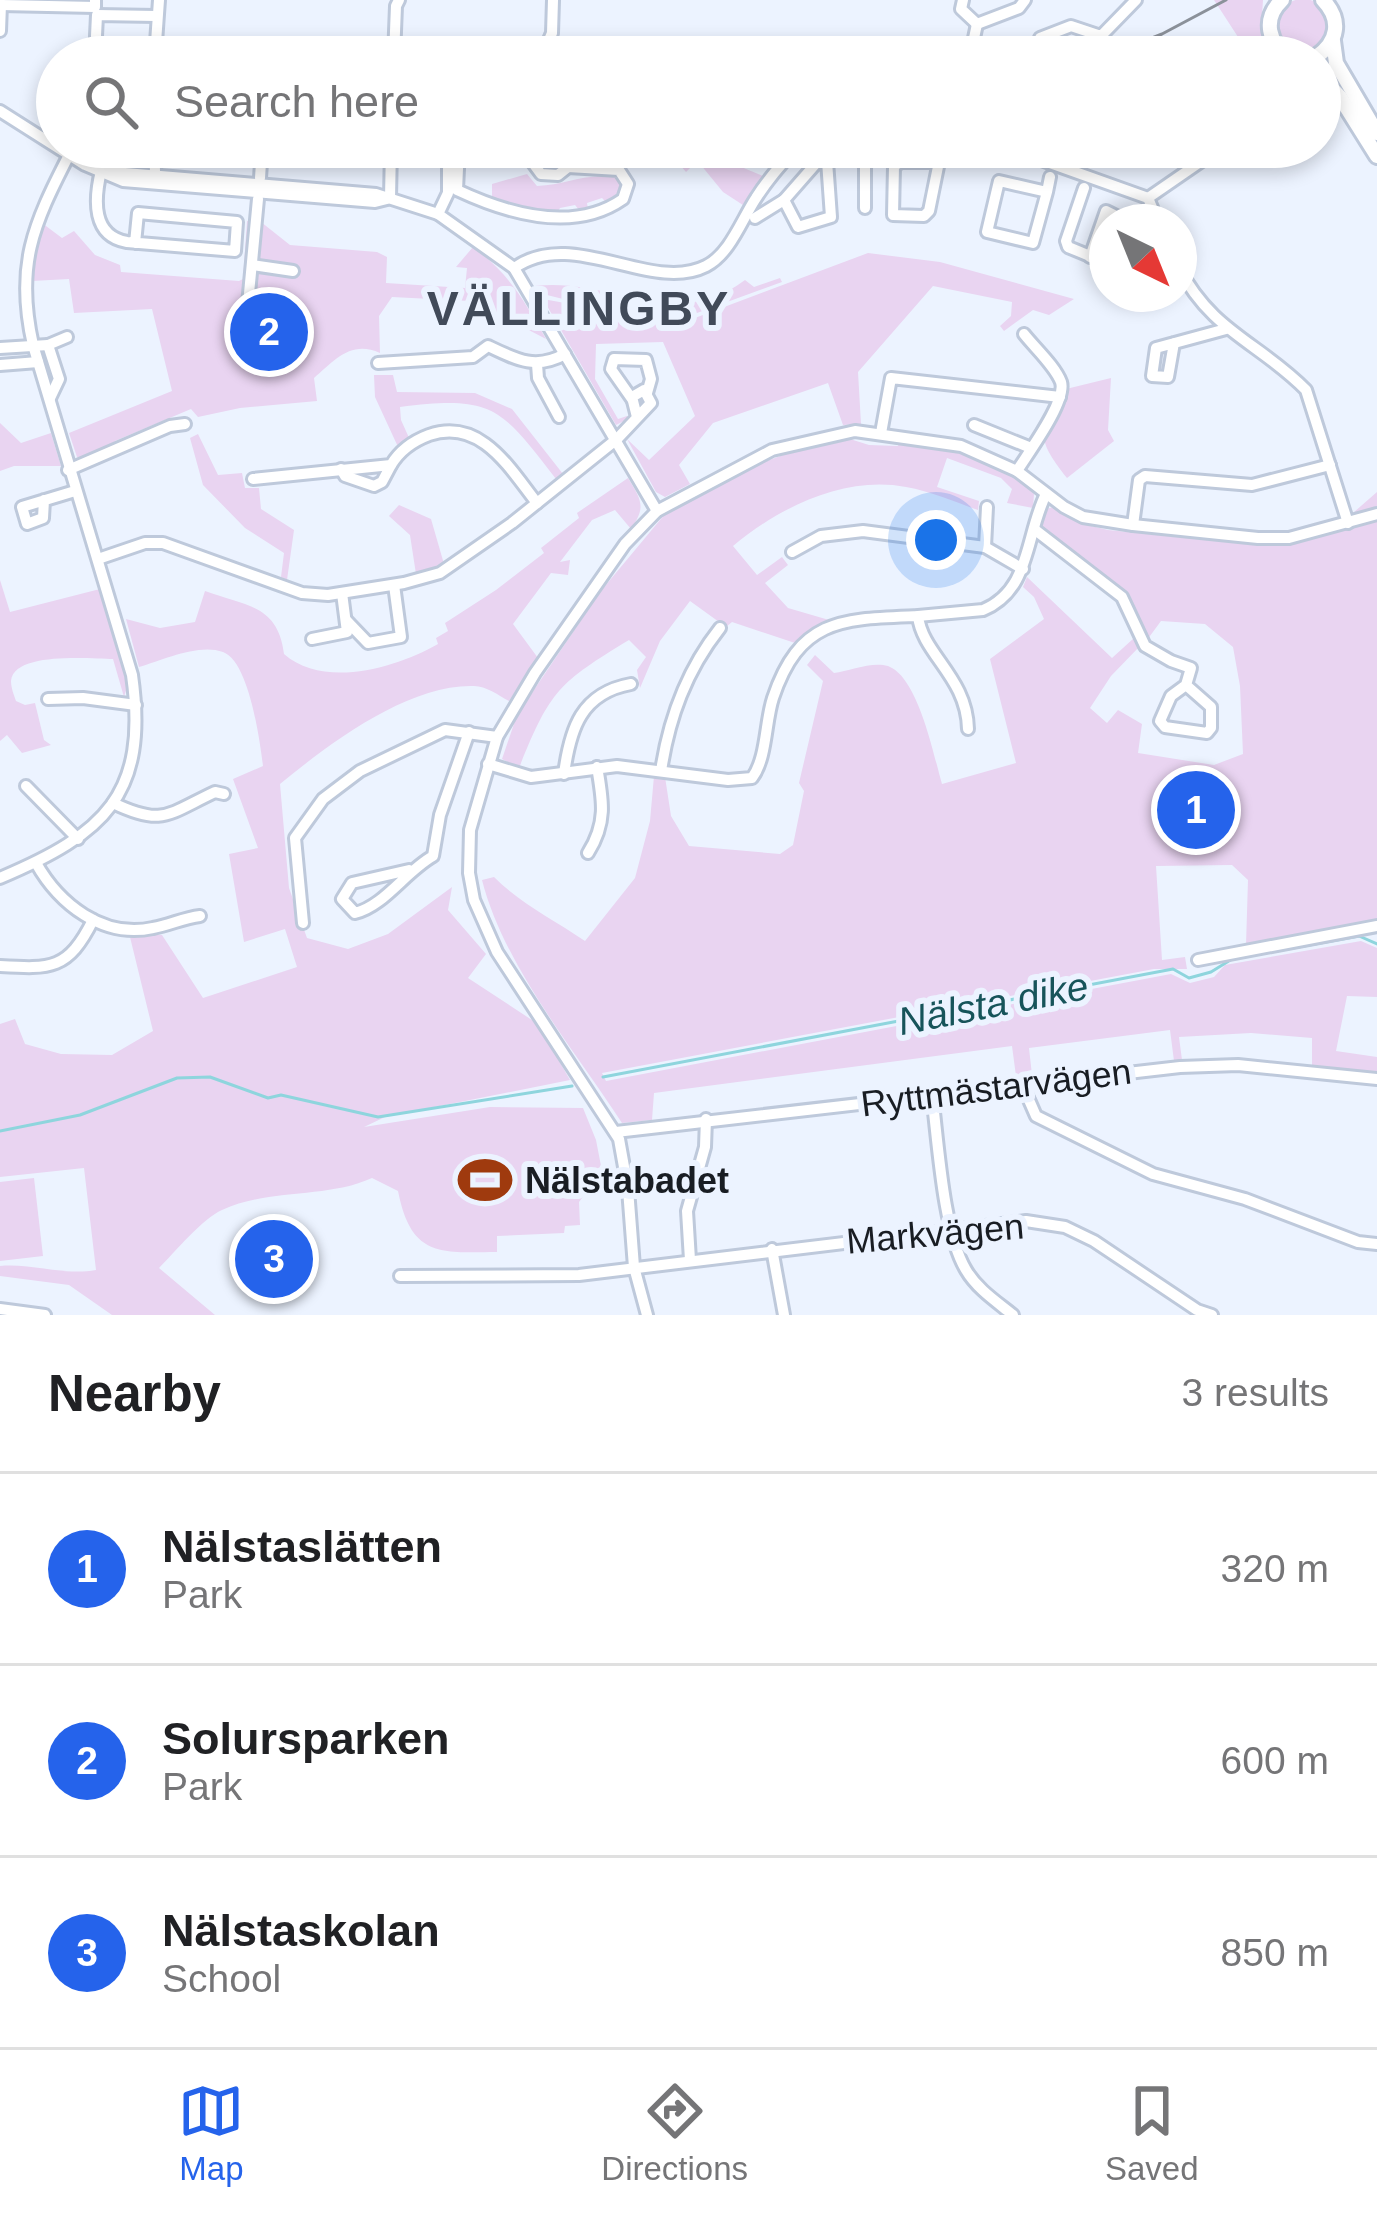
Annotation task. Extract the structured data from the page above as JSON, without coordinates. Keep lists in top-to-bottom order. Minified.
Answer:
{"streets":{"street":["Ryttmästarvägen","Markvägen"]},"districts":["VÄLLINGBY"],"water":["Nälsta dike"],"places":{"sports":["Nälstabadet"]},"north":"bottom right","page":{"search":"Search here","pins":["2","1","3"],"heading":["Nearby","3 results"],"list":[{"mark":"1","name":"Nälstaslätten","note":"Park","value":"320 m"},{"mark":"2","name":"Solursparken","note":"Park","value":"600 m"},{"mark":"3","name":"Nälstaskolan","note":"School","value":"850 m"}],"nav":["Map","Directions","Saved"]}}
